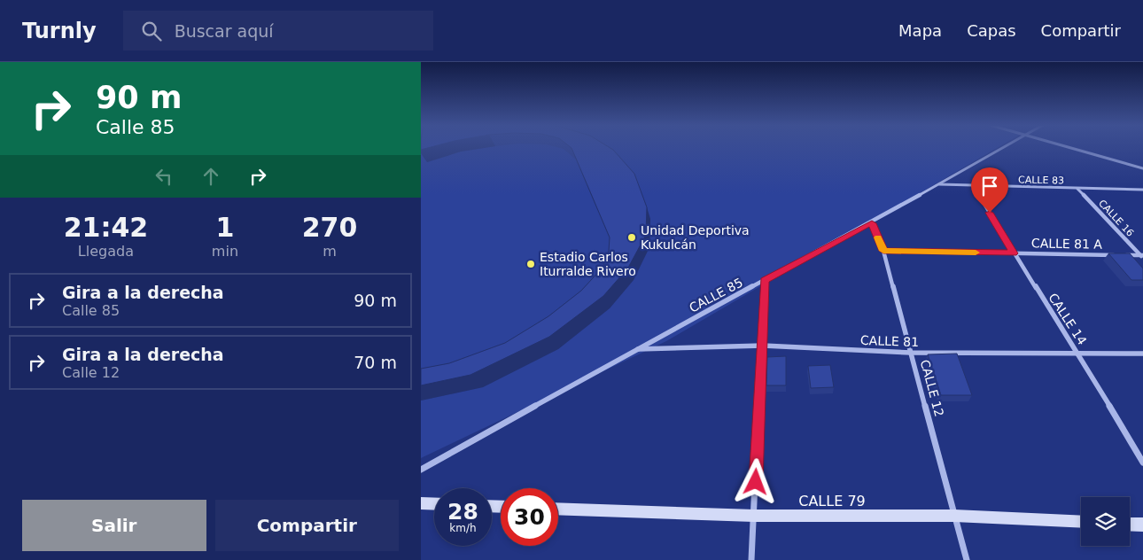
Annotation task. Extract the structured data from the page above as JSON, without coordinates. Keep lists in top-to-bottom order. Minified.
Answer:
{"streets":{"main road":["CALLE 79"],"street":["CALLE 83","CALLE 16","CALLE 81 A","CALLE 85","CALLE 14","CALLE 81","CALLE 12"]},"crossings":[["CALLE 83","CALLE 16"],["CALLE 83","CALLE 85"],["CALLE 83","CALLE 14"],["CALLE 16","CALLE 81 A"],["CALLE 81 A","CALLE 14"],["CALLE 81 A","CALLE 12"],["CALLE 85","CALLE 81"],["CALLE 85","CALLE 12"],["CALLE 14","CALLE 81"],["CALLE 81","CALLE 12"],["CALLE 12","CALLE 79"]],"places":["Unidad Deportiva Kukulcán","Estadio Carlos Iturralde Rivero"],"page":{"header":"Turnly","search":"Buscar aquí","nav":["Mapa","Capas","Compartir"],"turn":["90 m","Calle 85"],"eta":["21:42","Llegada","1","min","270","m"],"list":[{"name":"Gira a la derecha","note":"Calle 85","value":"90 m"},{"name":"Gira a la derecha","note":"Calle 12","value":"70 m"}],"speed":"28 km/h","limit":"30","buttons":["Salir","Compartir"]}}
